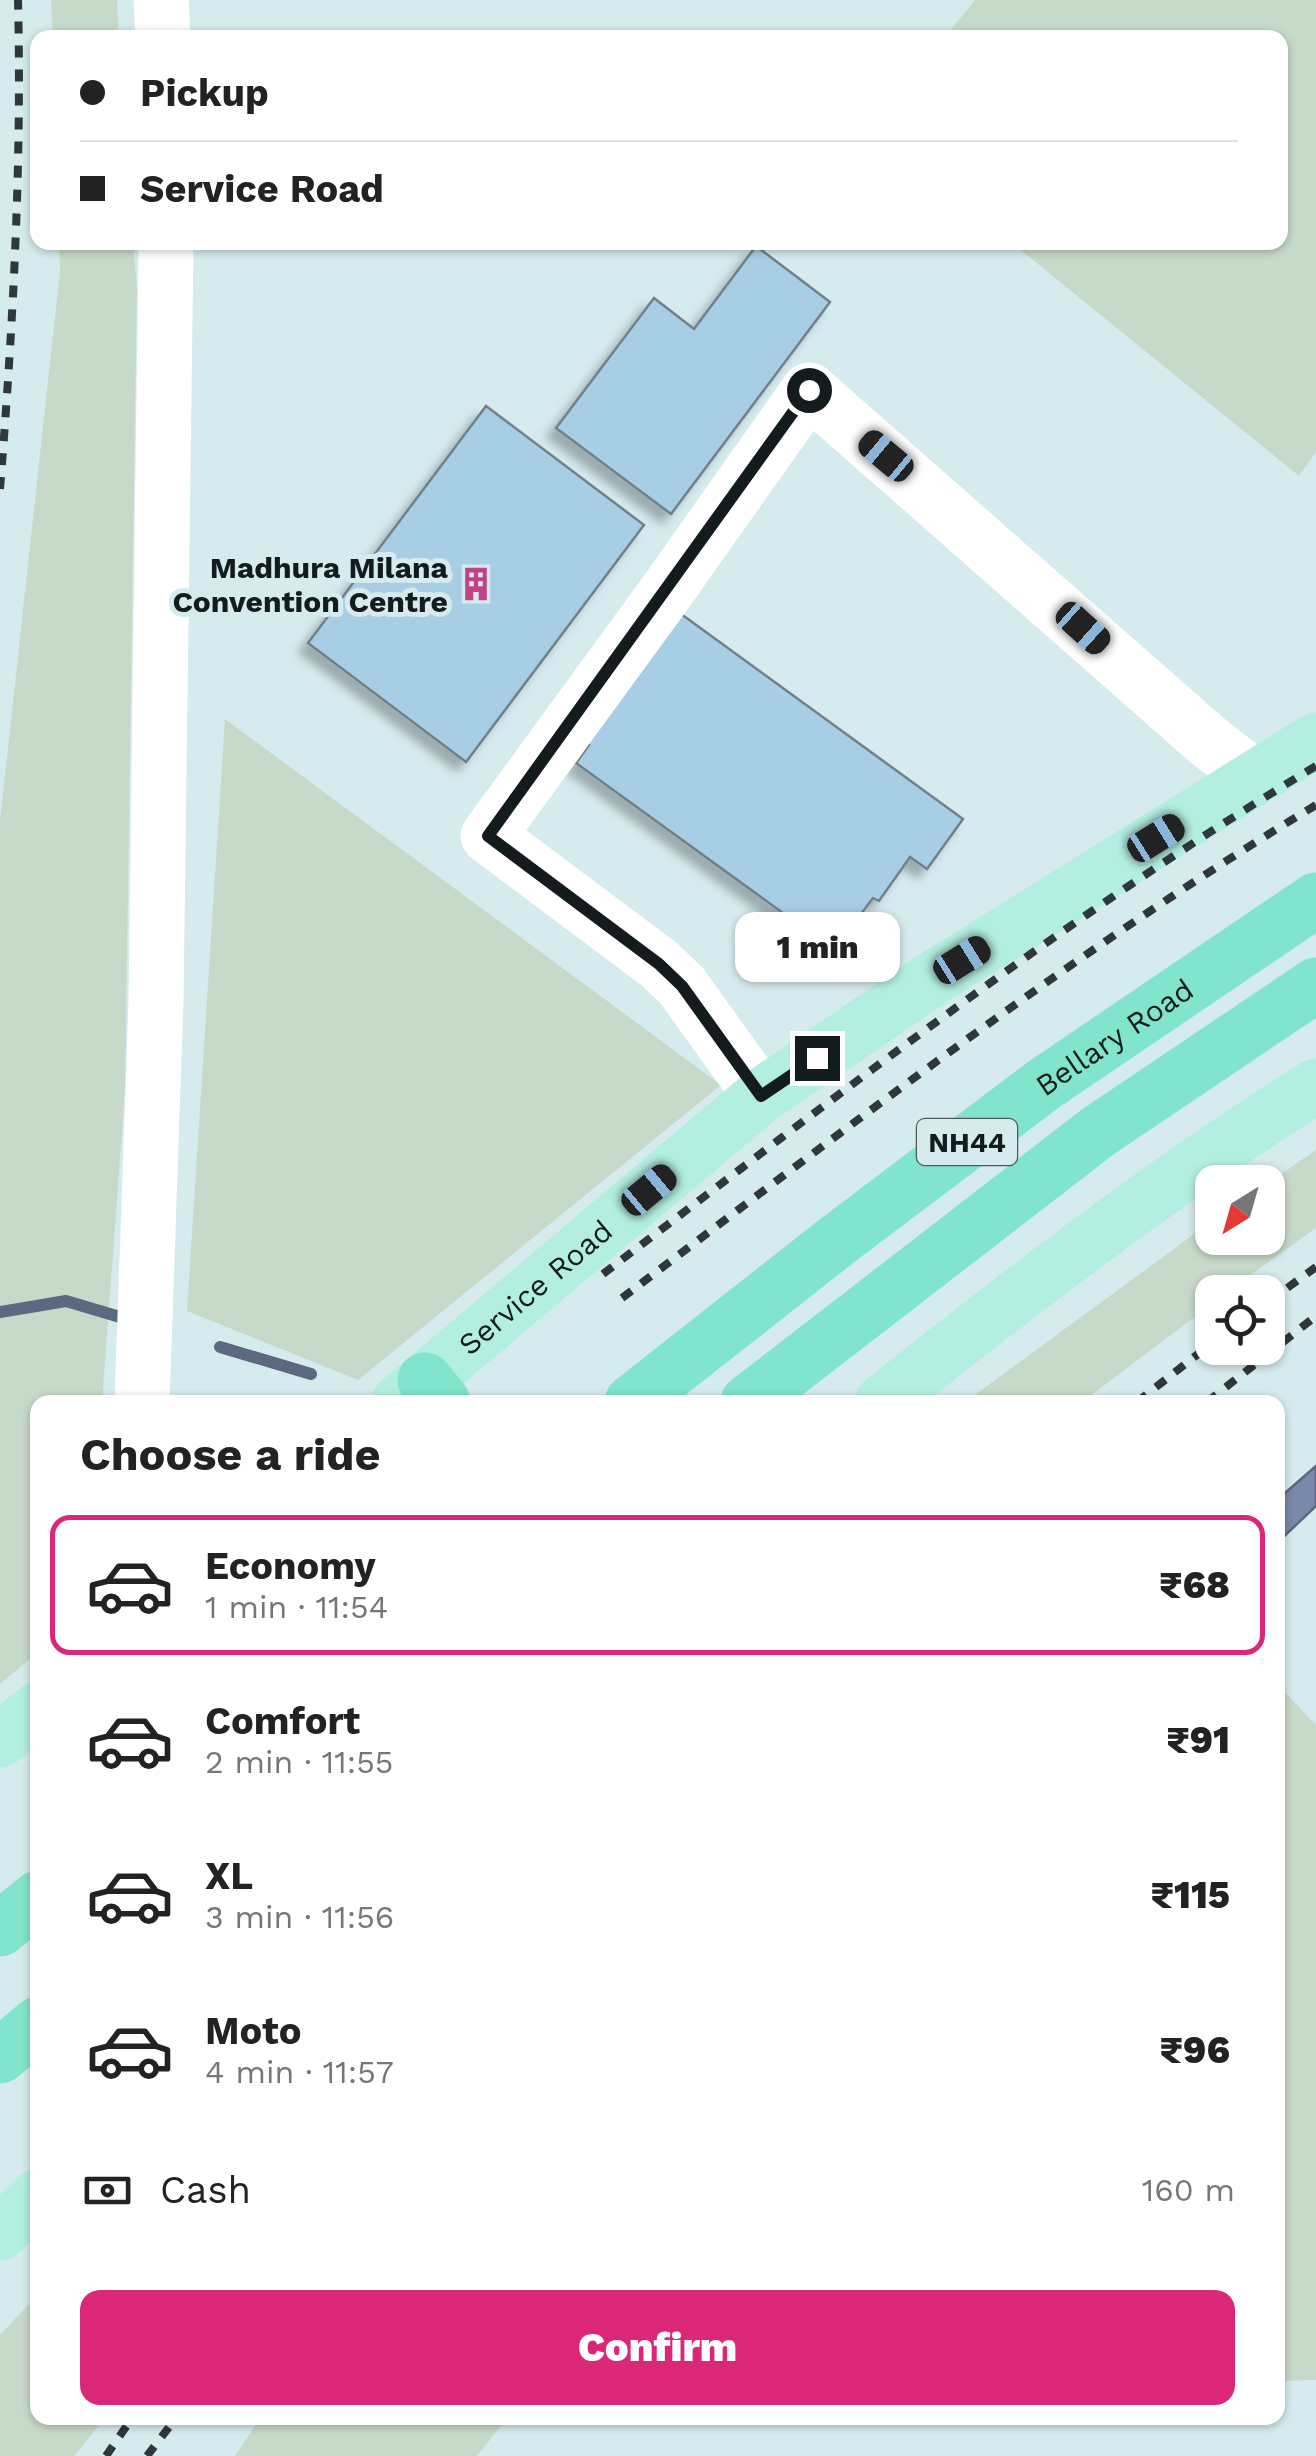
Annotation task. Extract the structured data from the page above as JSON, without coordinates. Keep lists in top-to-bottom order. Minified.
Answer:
{"streets":{"highway":["Bellary Road","NH44"],"main road":["Service Road"]},"places":{"building":["Madhura Milana Convention Centre"]},"north":"bottom left","page":{"banner":["Pickup","Service Road"],"bubble":"1 min","heading":"Choose a ride","list":[{"name":"Economy","note":"1 min · 11:54","value":"₹68"},{"name":"Comfort","note":"2 min · 11:55","value":"₹91"},{"name":"XL","note":"3 min · 11:56","value":"₹115"},{"name":"Moto","note":"4 min · 11:57","value":"₹96"}],"pay":["Cash","160 m"],"buttons":"Confirm"}}
